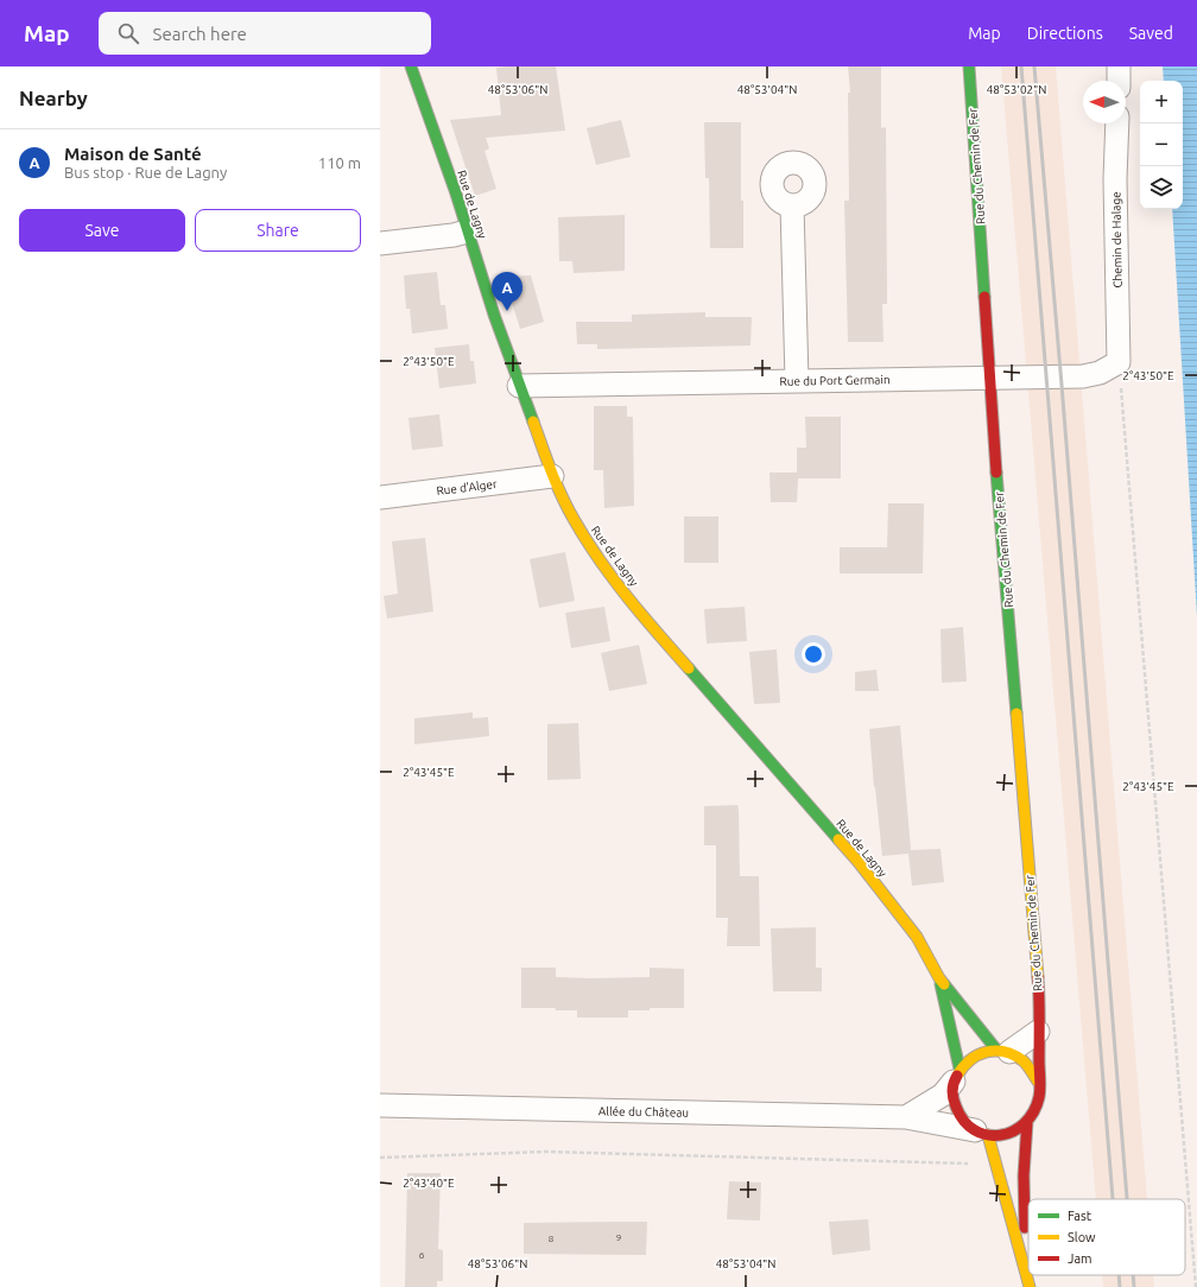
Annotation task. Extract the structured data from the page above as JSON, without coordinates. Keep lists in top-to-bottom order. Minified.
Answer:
{"streets":{"street":["Rue du Chemin de Fer","Rue de Lagny","Chemin de Halage","Rue du Port Germain","Rue d'Alger","Allée du Château"]},"crossings":[["Rue du Chemin de Fer","Rue de Lagny"],["Rue du Chemin de Fer","Rue du Port Germain"],["Rue du Chemin de Fer","Allée du Château"],["Rue de Lagny","Rue du Port Germain"],["Rue de Lagny","Rue d'Alger"],["Rue de Lagny","Allée du Château"],["Chemin de Halage","Rue du Port Germain"]],"house_numbers":["9","8","6"],"legend":["Fast","Slow","Jam"],"north":"left","page":{"header":"Map","search":"Search here","nav":["Map","Directions","Saved"],"heading":"Nearby","map_buttons":["+","−"],"list":[{"mark":"A","name":"Maison de Santé","note":"Bus stop · Rue de Lagny","value":"110 m"}],"buttons":["Save","Share"],"pins":"A"},"coordinates":["48°53'06\"N","48°53'04\"N","48°53'02\"N","2°43'50\"E","2°43'45\"E","2°43'40\"E"]}
